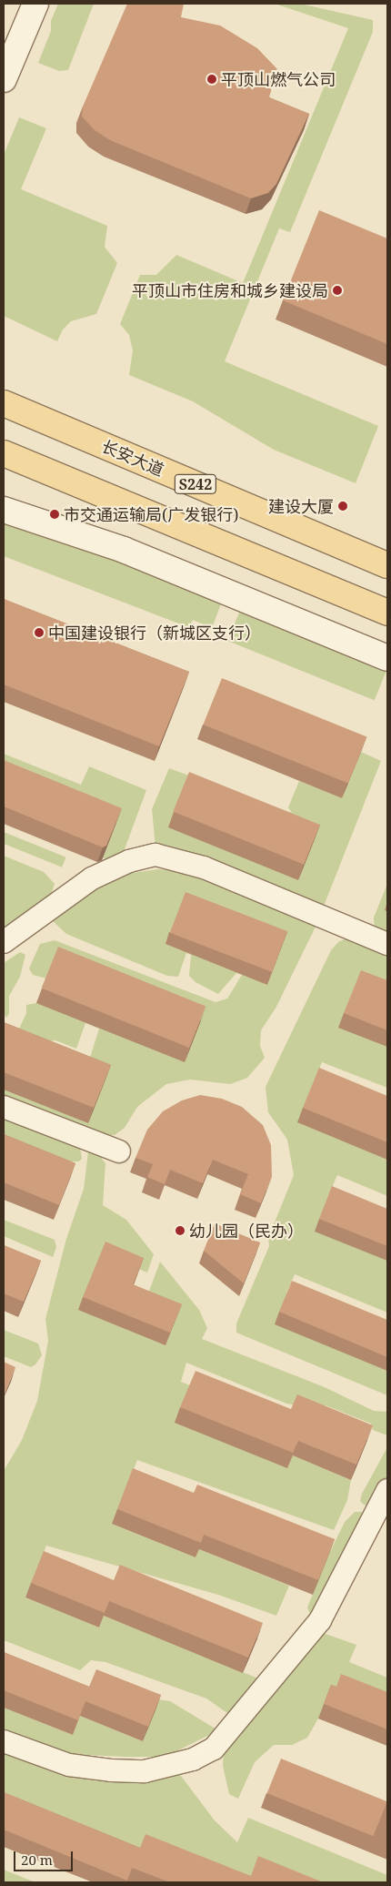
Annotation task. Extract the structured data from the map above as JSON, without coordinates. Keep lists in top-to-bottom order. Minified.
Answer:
{"streets":{"main road":["长安大道","S242"]},"places":["平顶山燃气公司","平顶山市住房和城乡建设局","建设大厦","市交通运输局(广发银行)","中国建设银行（新城区支行）","幼儿园（民办）"],"scale_bar":"20 m"}
